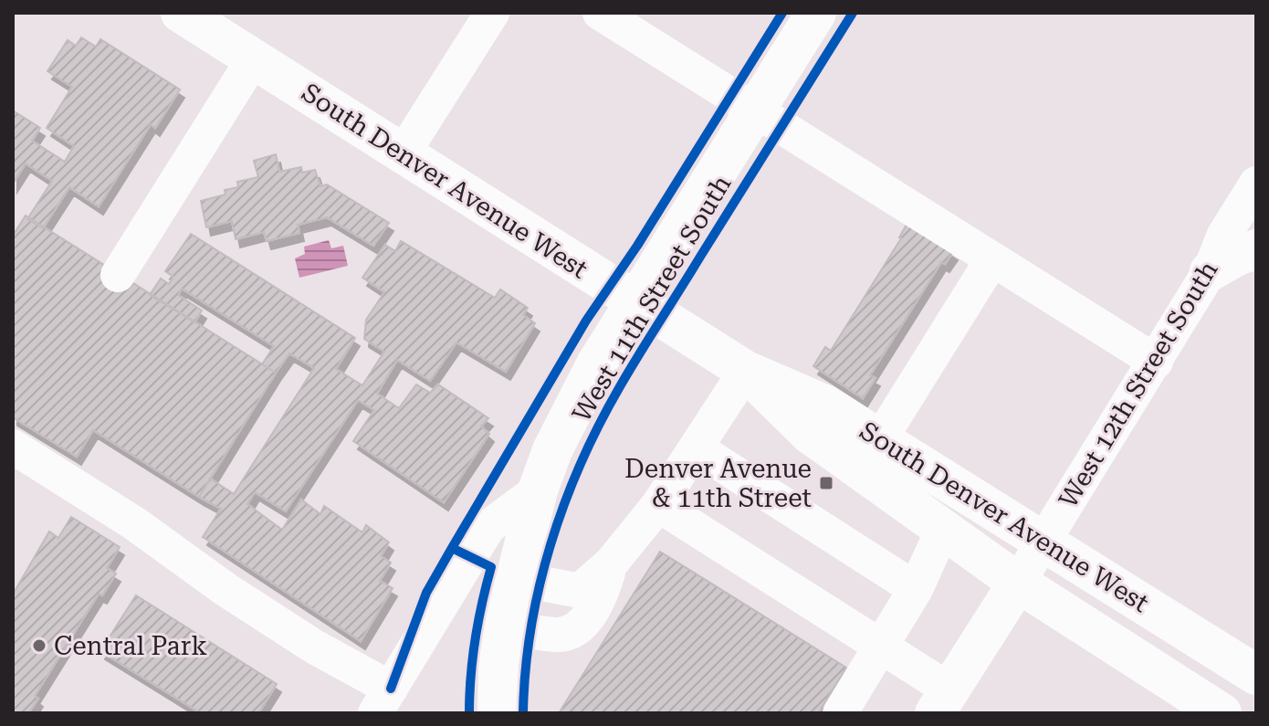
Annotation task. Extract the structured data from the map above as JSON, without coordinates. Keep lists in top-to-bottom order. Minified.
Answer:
{"streets":{"main road":["South Denver Avenue West","West 11th Street South"],"street":["West 12th Street South"]},"crossings":[["South Denver Avenue West","West 11th Street South"],["South Denver Avenue West","West 12th Street South"]],"places":{"transit":["Denver Avenue & 11th Street"],"other":["Central Park"]}}
